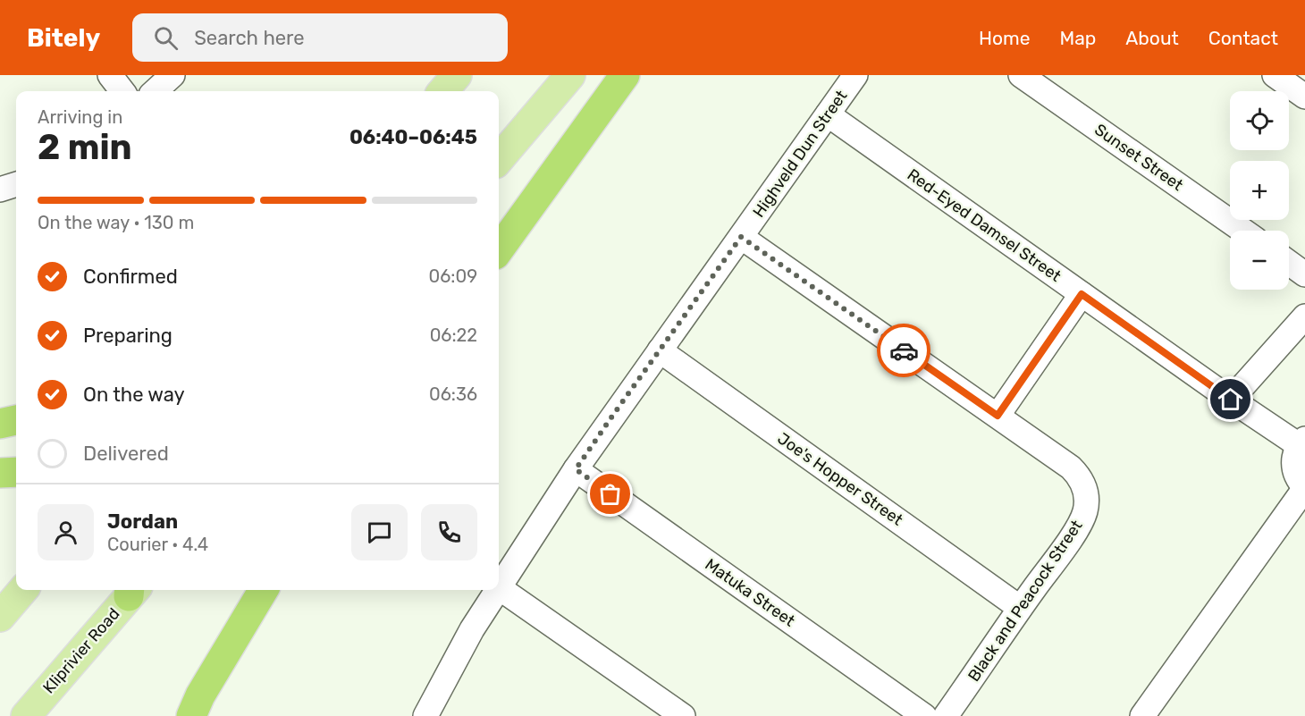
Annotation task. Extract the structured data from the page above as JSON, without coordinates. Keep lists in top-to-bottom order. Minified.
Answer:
{"streets":{"main road":["Kliprivier Road"],"street":["Highveld Dun Street","Sunset Street","Red-Eyed Damsel Street","Joe's Hopper Street","Matuka Street","Black and Peacock Street"]},"crossings":[["Highveld Dun Street","Red-Eyed Damsel Street"],["Highveld Dun Street","Joe's Hopper Street"],["Highveld Dun Street","Matuka Street"],["Highveld Dun Street","Black and Peacock Street"],["Joe's Hopper Street","Black and Peacock Street"]],"page":{"header":"Bitely","search":"Search here","nav":["Home","Map","About","Contact"],"map_buttons":["+","−"],"heading":["2 min","Arriving in","06:40–06:45"],"panel":["Jordan","Courier · 4.4"],"bar":"On the way · 130 m","list":[["Confirmed","06:09"],["Preparing","06:22"],["On the way","06:36"],"Delivered"]}}
